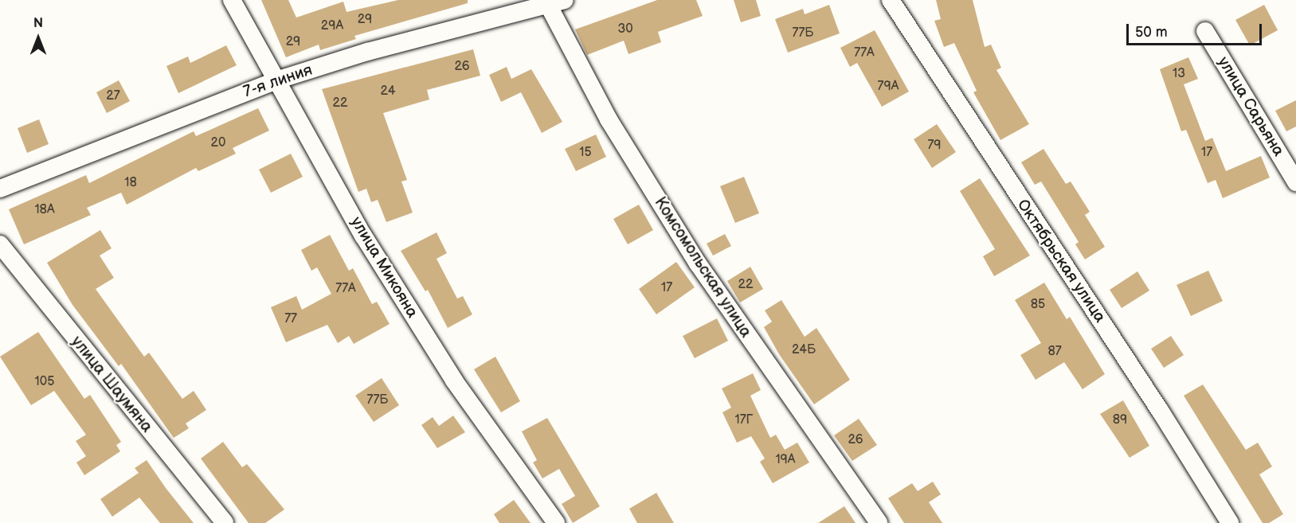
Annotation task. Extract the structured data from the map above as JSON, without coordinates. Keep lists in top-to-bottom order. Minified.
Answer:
{"streets":{"street":["7-я линия","улица Сарьяна","Октябрьская улица","улица Микояна","Комсомольская улица","улица Шаумяна"]},"crossings":[["7-я линия","улица Микояна"],["7-я линия","Комсомольская улица"]],"house_numbers":["29","29А","30","77Б","29","77А","26","13","79А","24","27","22","20","79","15","17","18","18А","22","17","77А","85","77","24Б","87","105","77Б","17Г","89","26","19А"],"scale_bar":"50 m","north":"top"}
